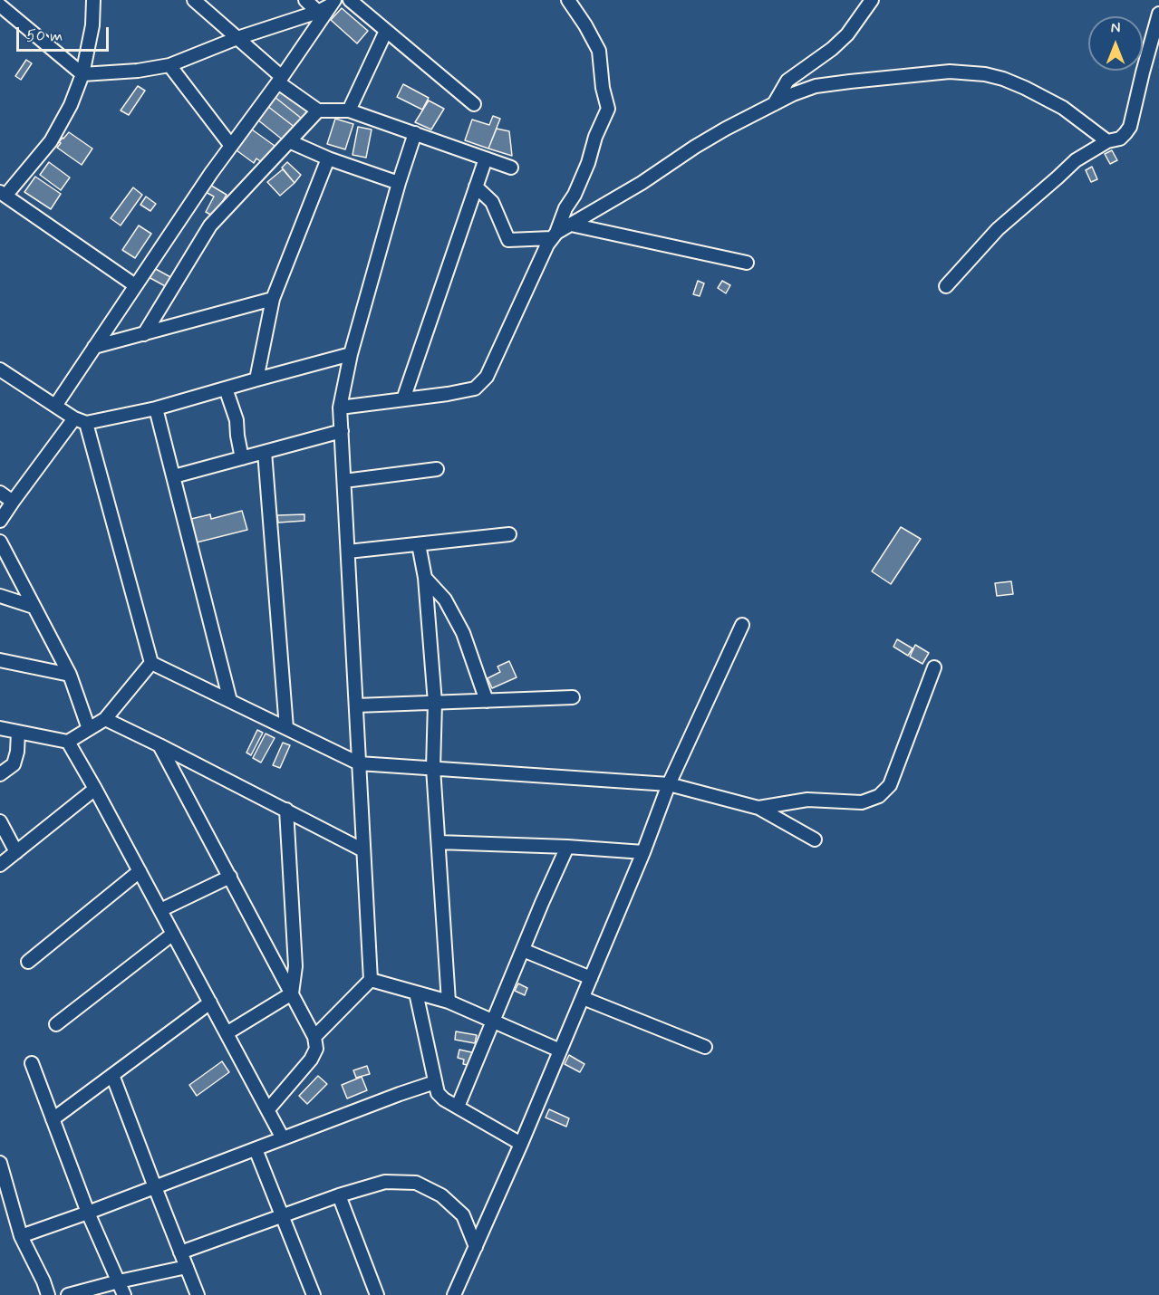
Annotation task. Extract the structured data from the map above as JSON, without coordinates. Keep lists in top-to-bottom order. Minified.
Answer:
{"scale_bar":"50 m","north":"top"}
